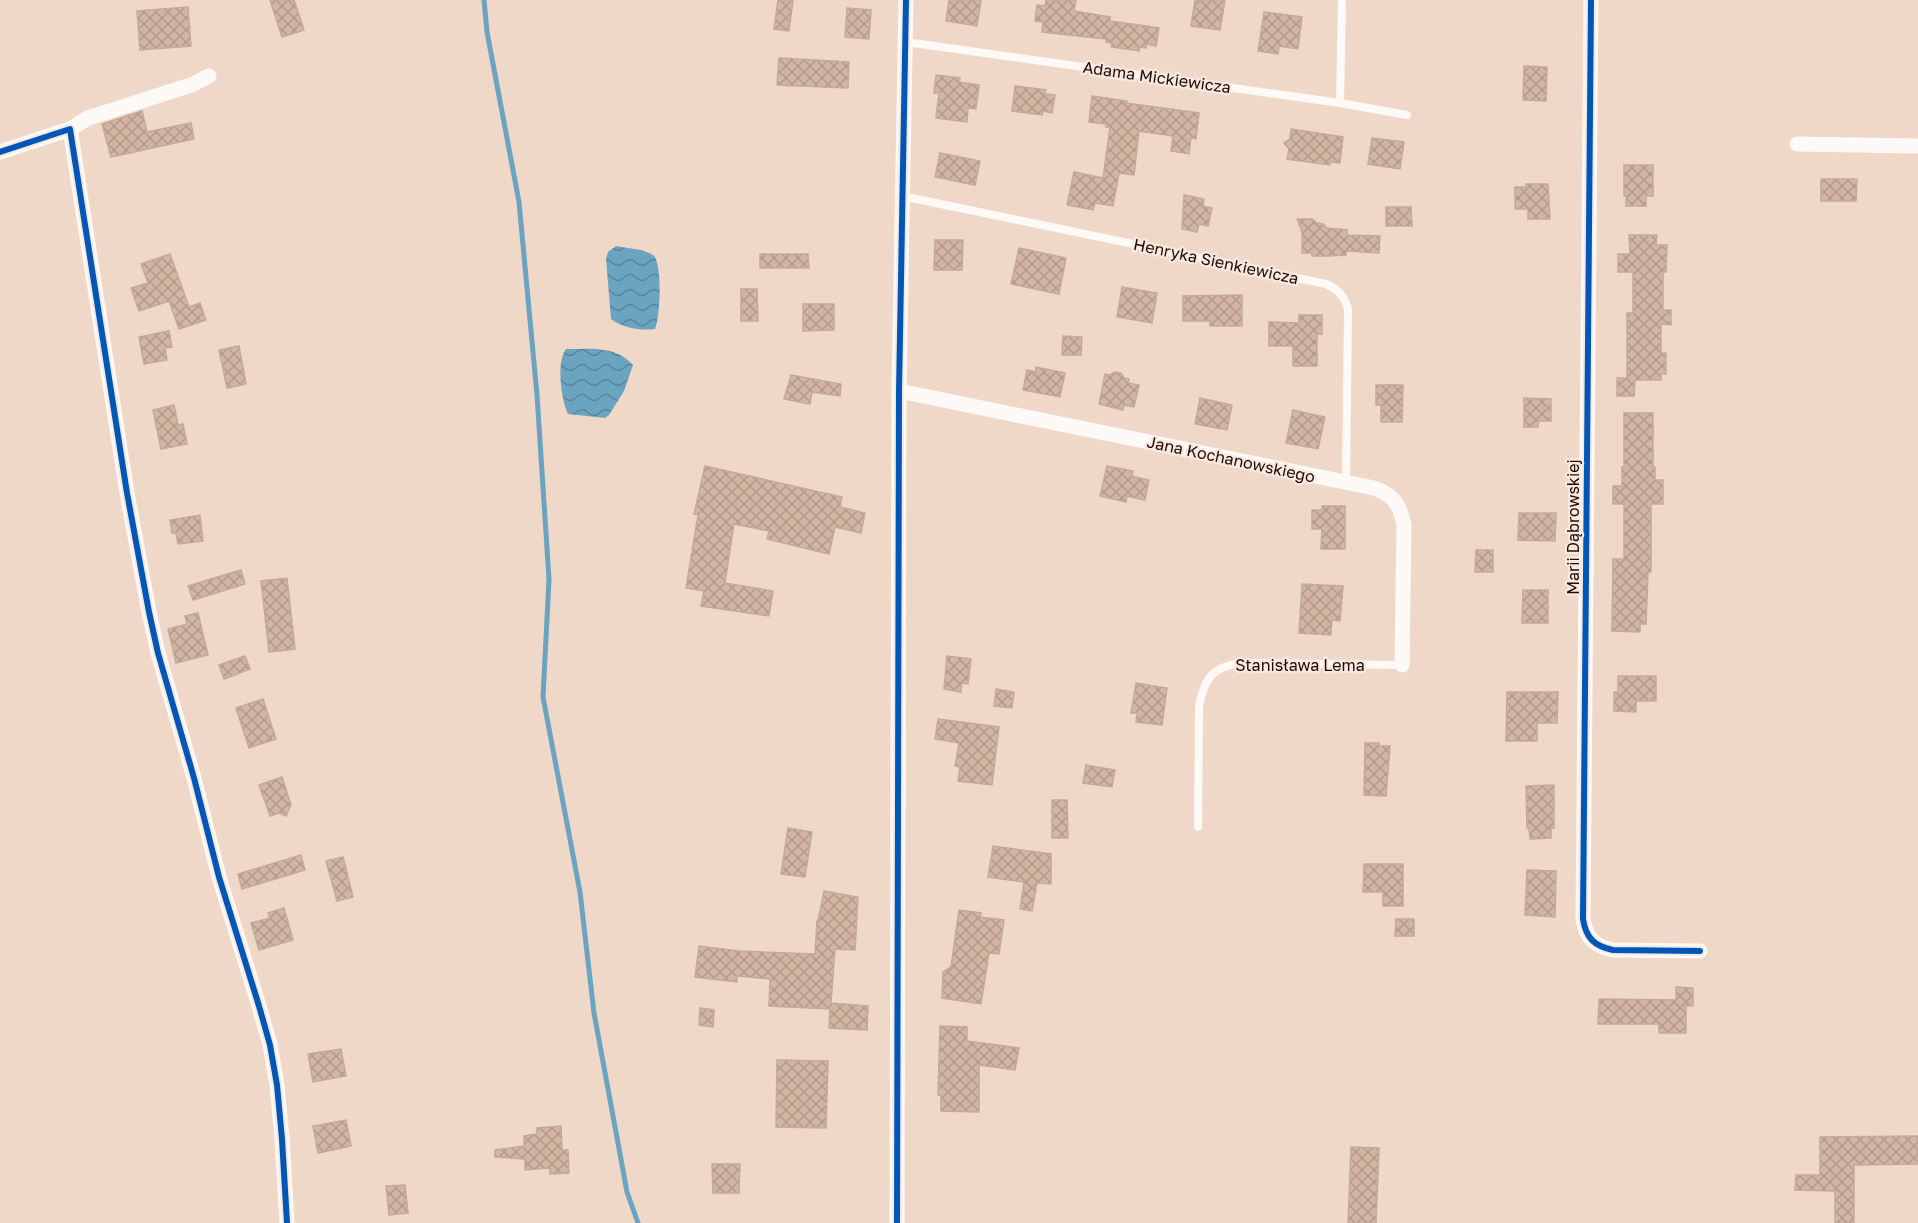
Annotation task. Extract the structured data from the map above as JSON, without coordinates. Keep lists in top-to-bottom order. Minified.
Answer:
{"streets":{"street":["Jana Kochanowskiego","Marii Dąbrowskiej"],"lane":["Adama Mickiewicza","Henryka Sienkiewicza","Stanisława Lema"]},"crossings":[["Henryka Sienkiewicza","Jana Kochanowskiego"],["Jana Kochanowskiego","Stanisława Lema"]]}
